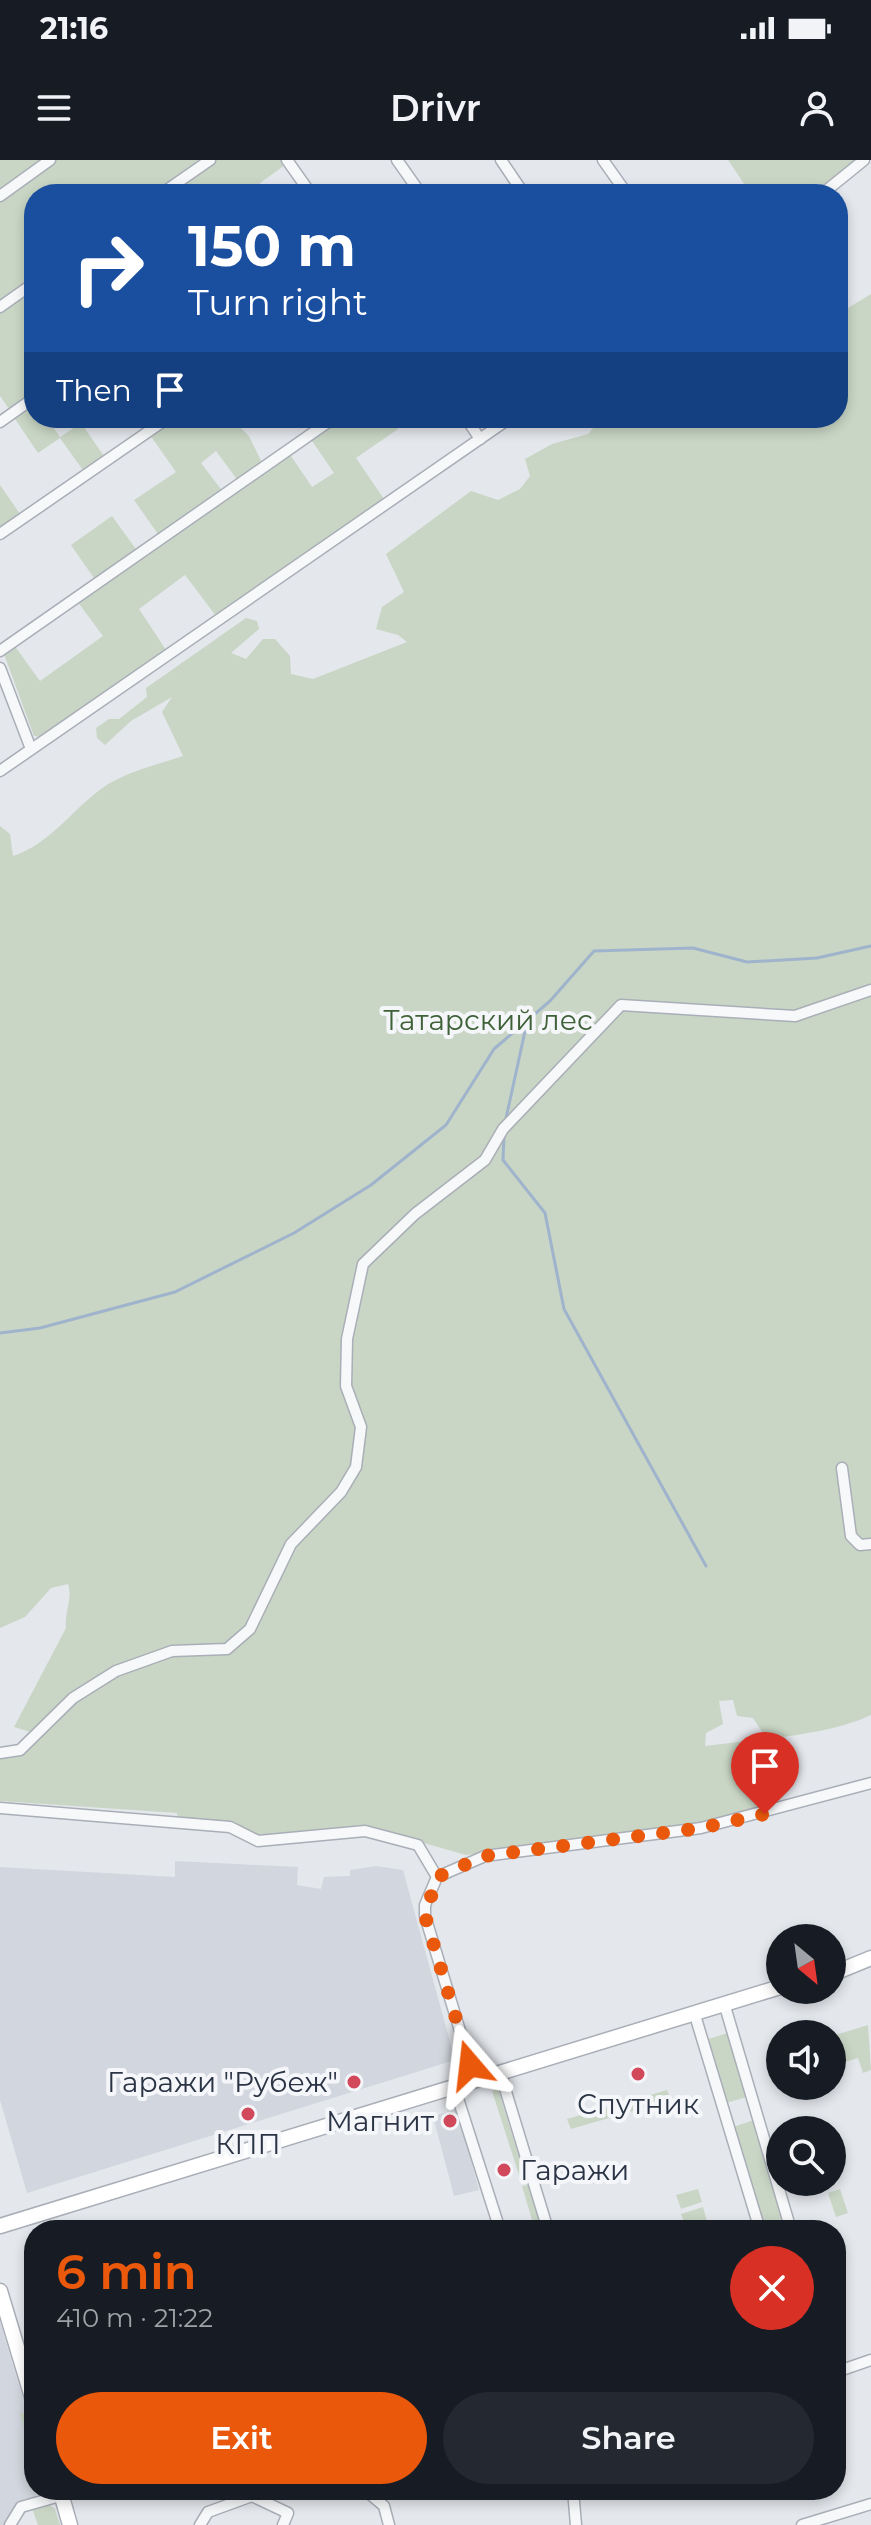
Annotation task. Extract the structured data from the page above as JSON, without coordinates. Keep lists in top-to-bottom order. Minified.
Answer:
{"parks":["Татарский лес"],"places":["Спутник","Гаражи \"Рубеж\"","КПП","Магнит","Гаражи"],"north":"bottom right","page":{"status":"21:16","header":"Drivr","turn":["150 m","Turn right"],"then":"Then","heading":["6 min","410 m · 21:22"],"buttons":["Exit","Share"]}}
